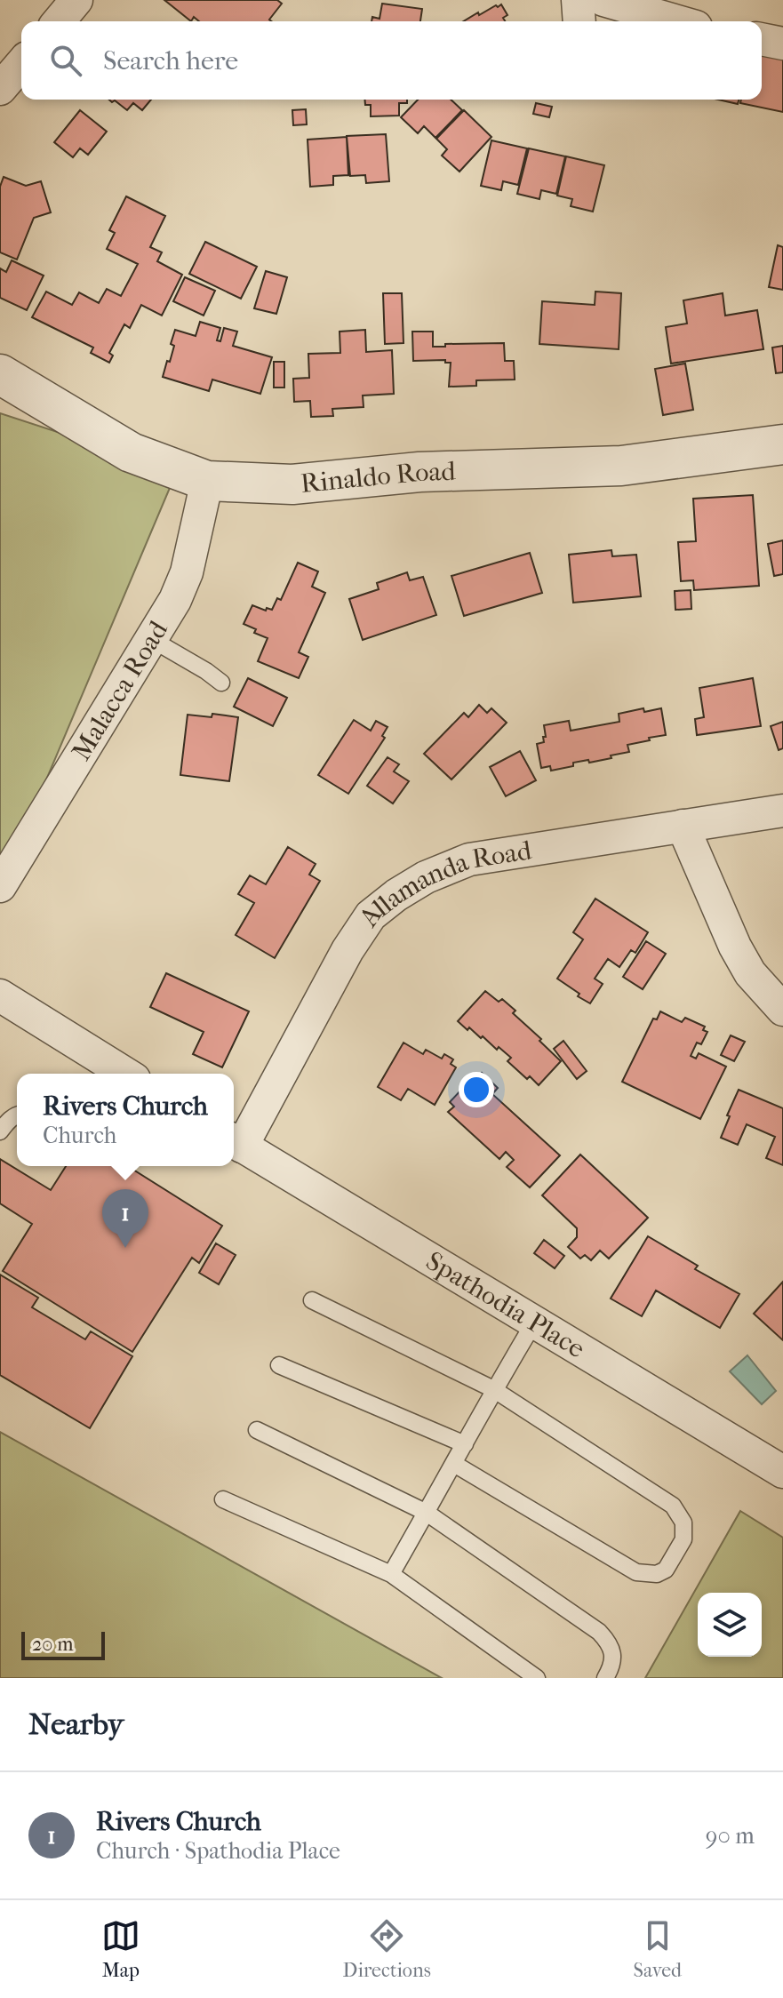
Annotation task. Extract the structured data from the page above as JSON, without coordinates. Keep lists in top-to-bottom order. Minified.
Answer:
{"streets":{"street":["Rinaldo Road","Malacca Road","Allamanda Road","Spathodia Place"]},"crossings":[["Rinaldo Road","Malacca Road"],["Allamanda Road","Spathodia Place"]],"scale_bar":"20 m","page":{"search":"Search here","popup":["Rivers Church","Church"],"pins":"1","scale":"20 m","heading":"Nearby","list":[{"mark":"1","name":"Rivers Church","note":"Church · Spathodia Place","value":"90 m"}],"nav":["Map","Directions","Saved"]}}
